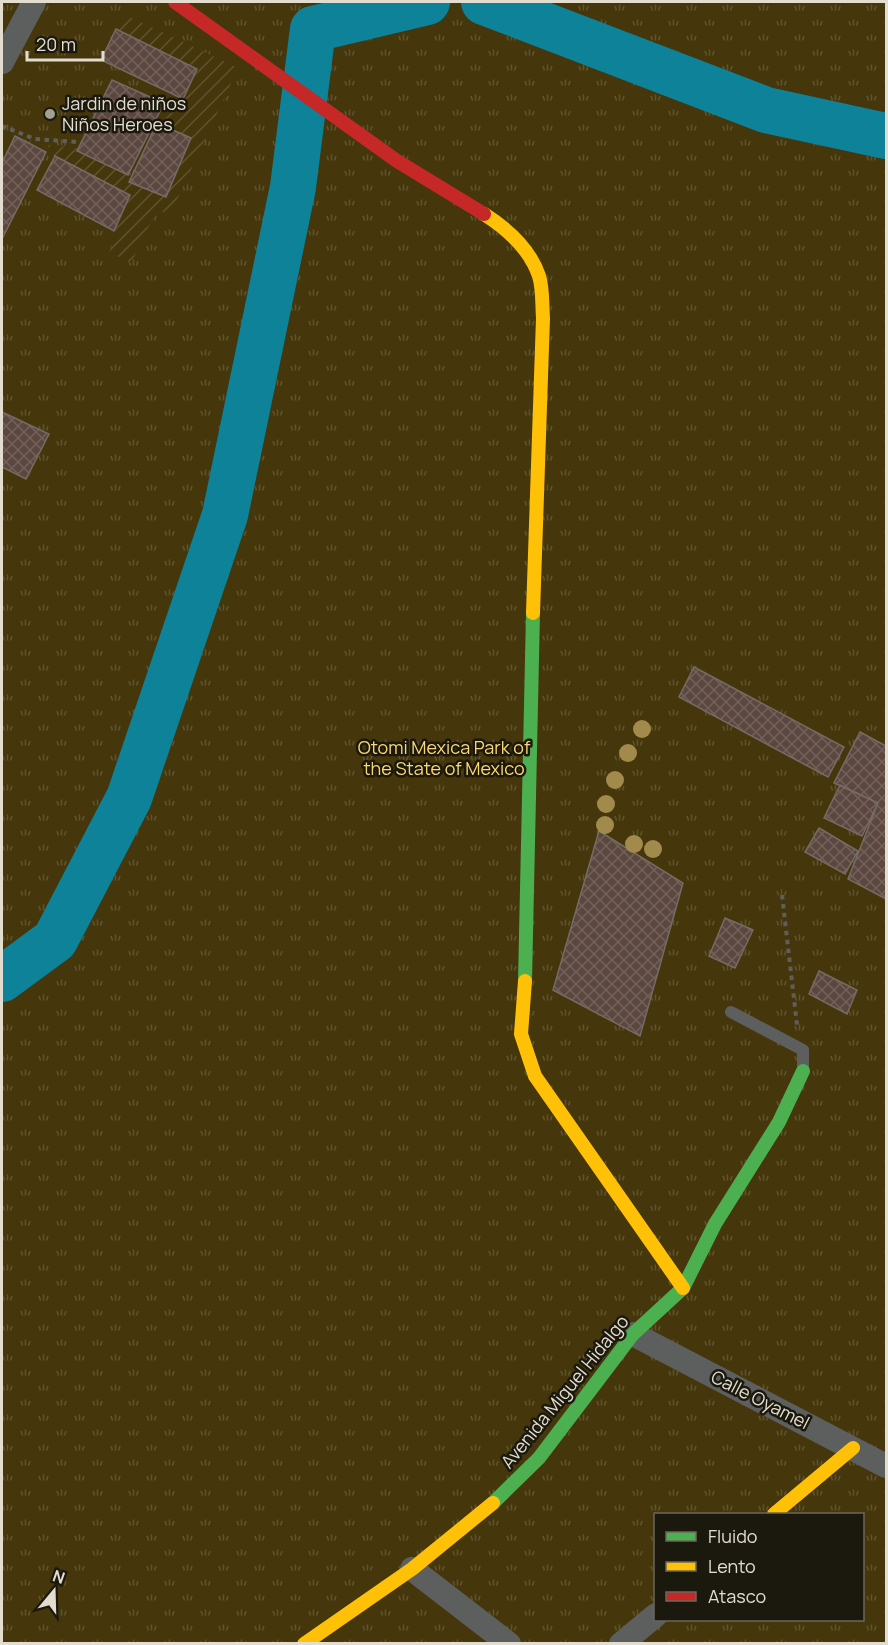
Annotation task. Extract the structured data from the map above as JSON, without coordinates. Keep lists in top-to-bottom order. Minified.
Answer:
{"streets":{"street":["Avenida Miguel Hidalgo","Calle Oyamel"]},"crossings":[["Avenida Miguel Hidalgo","Calle Oyamel"]],"parks":["Otomi Mexica Park of the State of Mexico"],"places":["Jardin de niños Niños Heroes"],"legend":["Fluido","Lento","Atasco"],"scale_bar":"20 m","north":"top"}
